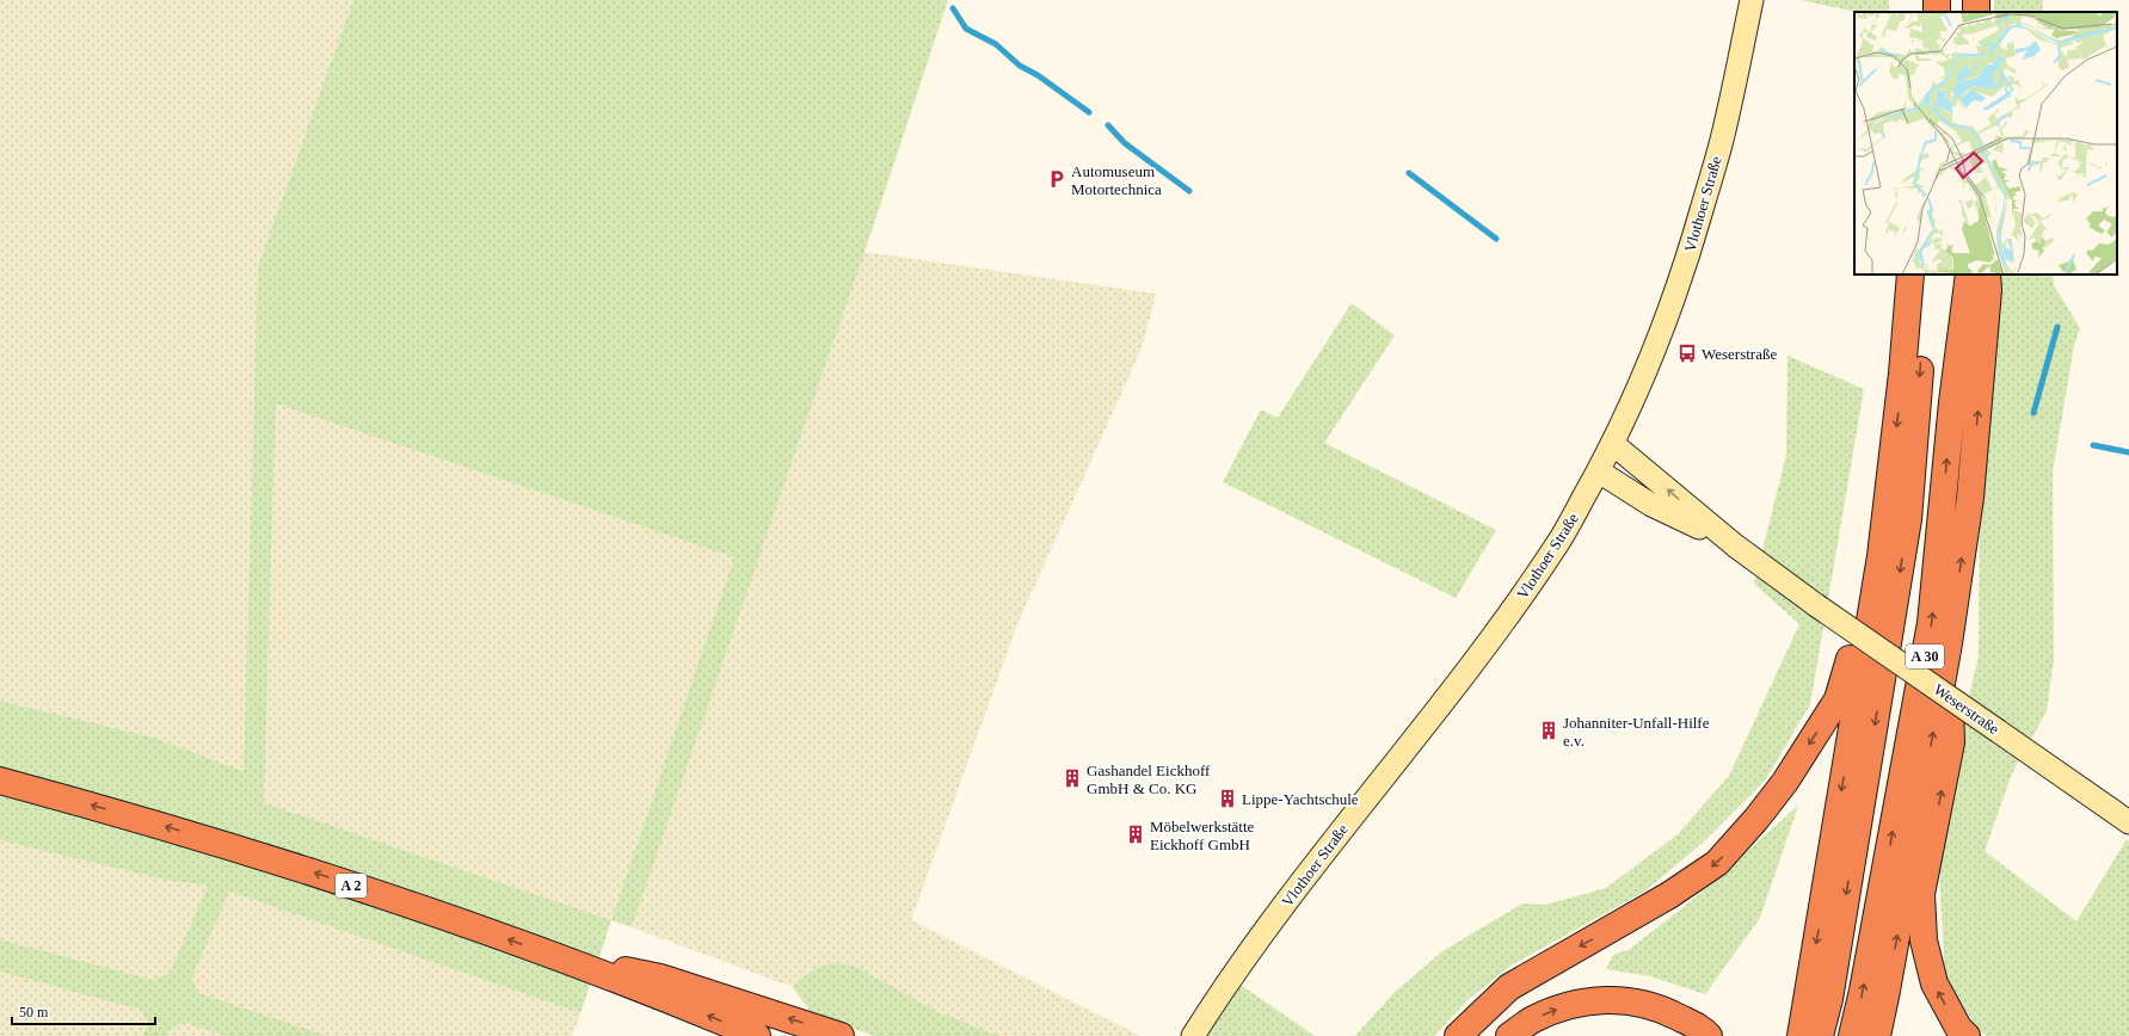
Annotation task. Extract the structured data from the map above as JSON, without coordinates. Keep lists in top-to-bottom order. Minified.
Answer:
{"streets":{"highway":["A 30","A 2"],"main road":["Vlothoer Straße","Weserstraße"]},"crossings":[["Vlothoer Straße","Weserstraße"]],"places":{"parking":["Automuseum Motortechnica"],"bus stop":["Weserstraße"],"building":["Johanniter-Unfall-Hilfe e.v.","Gashandel Eickhoff GmbH & Co. KG","Lippe-Yachtschule","Möbelwerkstätte Eickhoff GmbH"]},"scale_bar":"50 m"}
